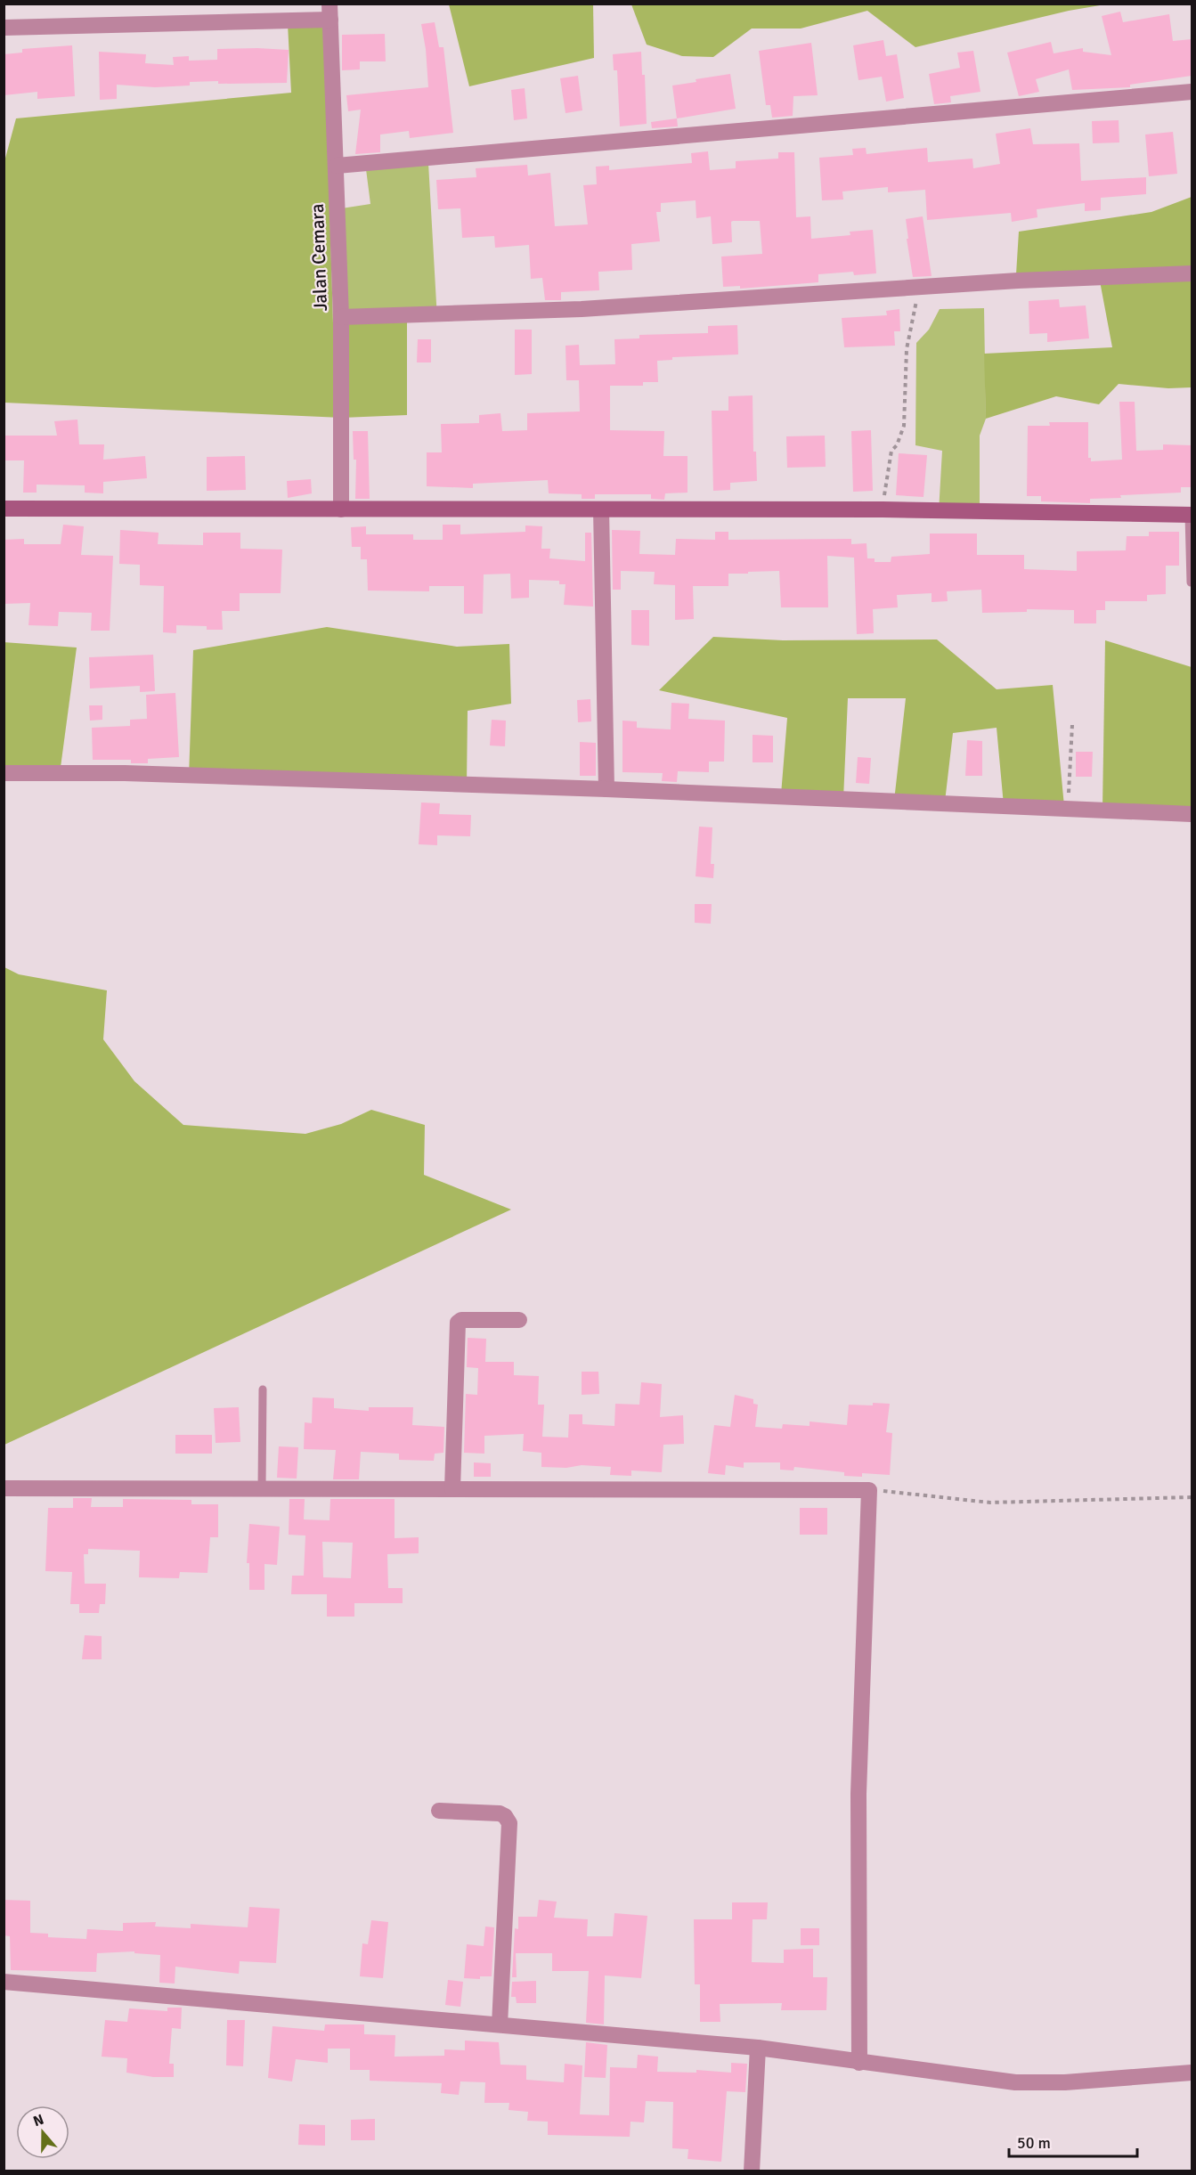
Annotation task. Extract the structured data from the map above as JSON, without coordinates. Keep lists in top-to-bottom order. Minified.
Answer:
{"streets":{"street":["Jalan Cemara"]},"scale_bar":"50 m","north":"top"}
